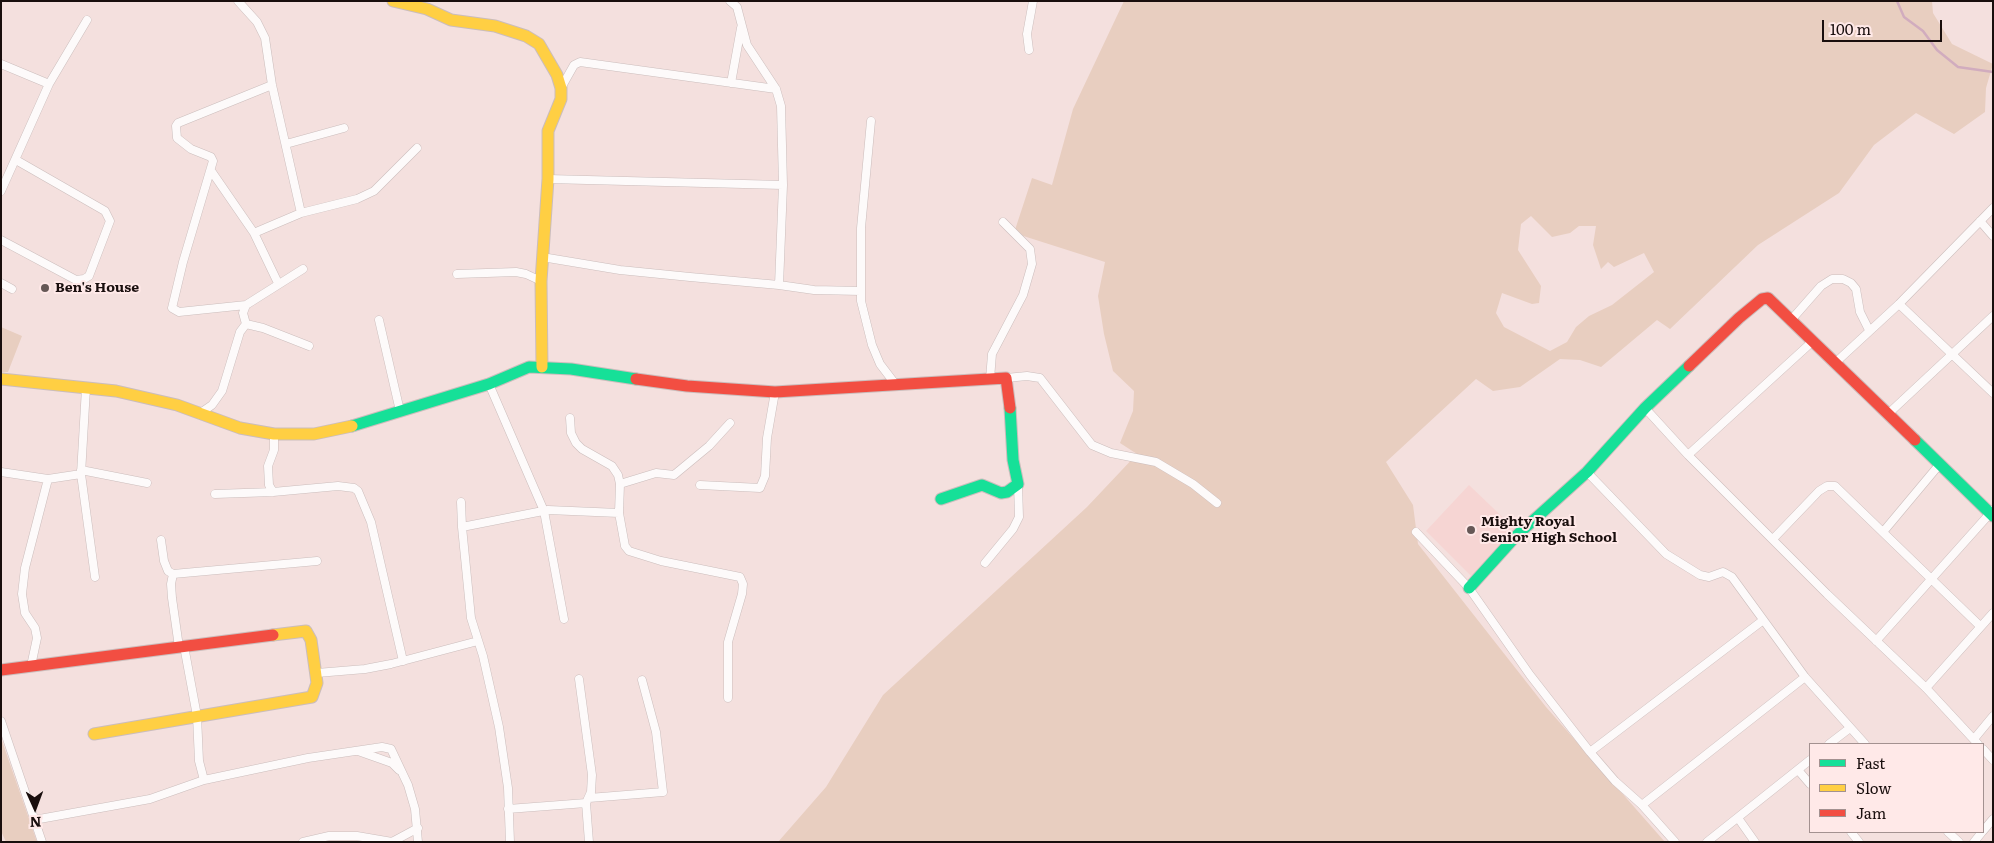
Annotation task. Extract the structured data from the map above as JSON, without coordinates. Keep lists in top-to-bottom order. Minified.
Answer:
{"places":["Ben's House","Mighty Royal Senior High School"],"legend":["Fast","Slow","Jam"],"scale_bar":"100 m","north":"bottom"}
